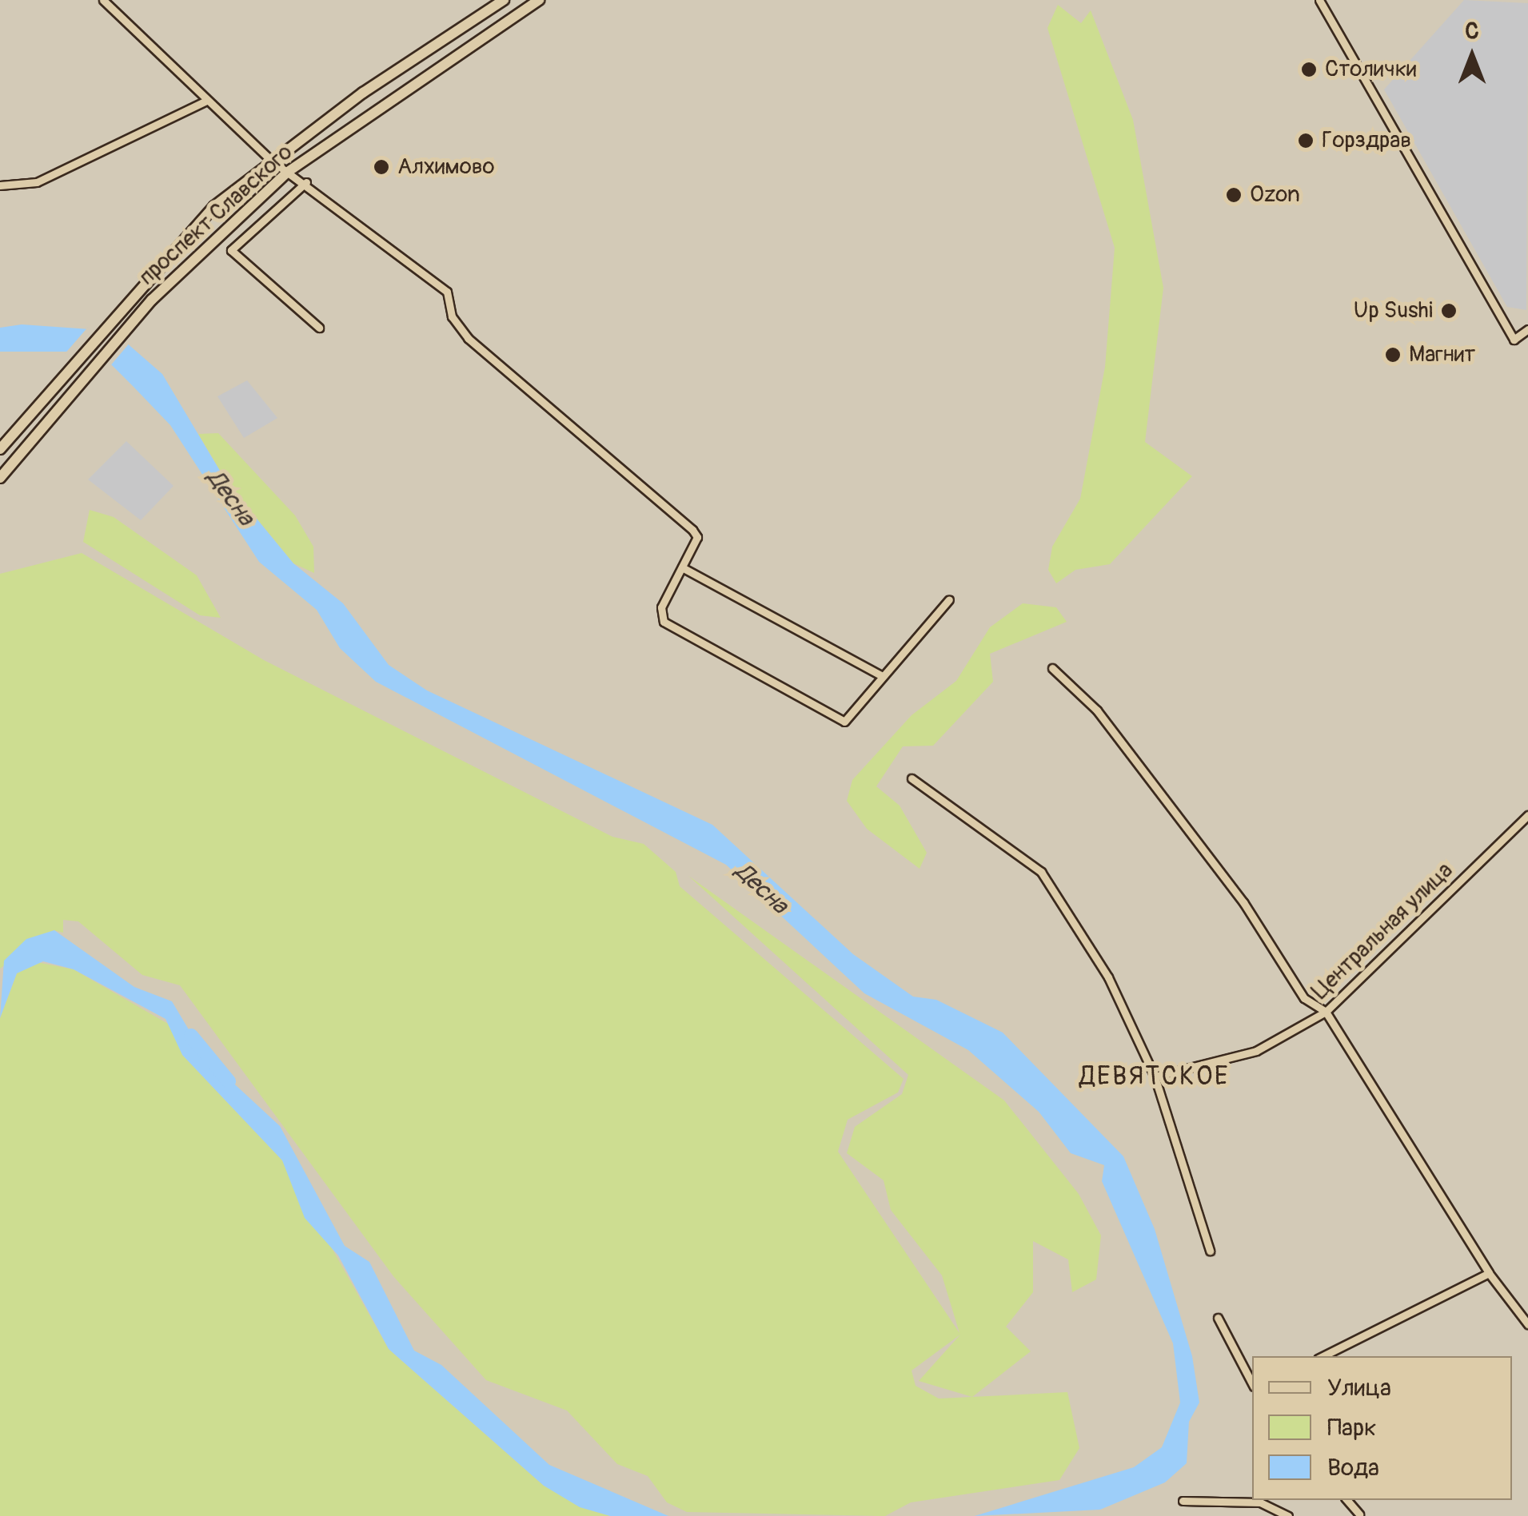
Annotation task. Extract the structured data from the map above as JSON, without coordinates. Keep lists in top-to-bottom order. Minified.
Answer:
{"streets":{"main road":["проспект Славского"],"street":["Центральная улица"]},"districts":["ДЕВЯТСКОЕ"],"water":["Десна"],"places":["Столички","Горздрав","Алхимово","Ozon","Up Sushi","Магнит"],"legend":["Улица","Парк","Вода"],"north":"top"}
